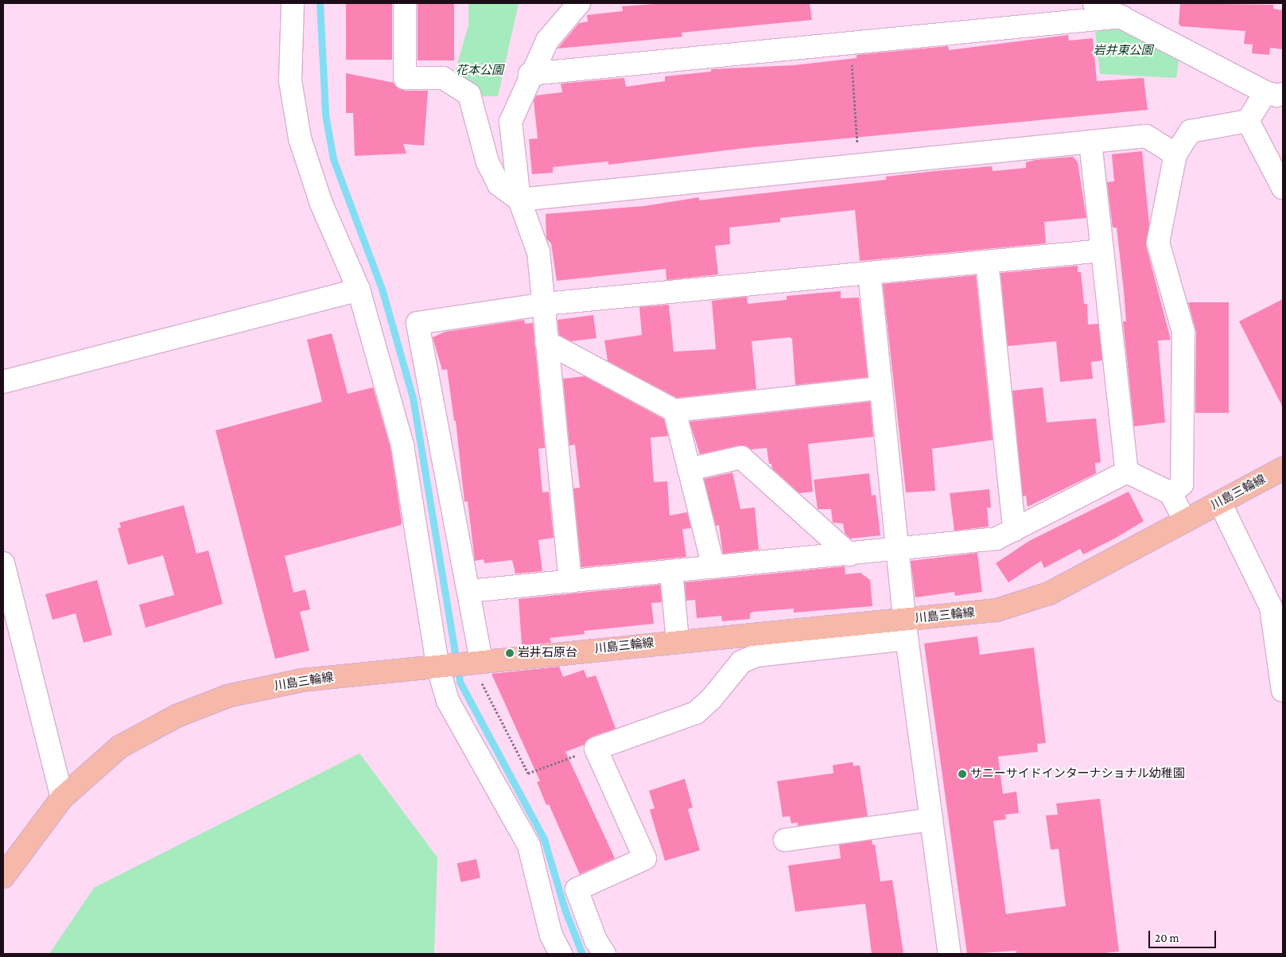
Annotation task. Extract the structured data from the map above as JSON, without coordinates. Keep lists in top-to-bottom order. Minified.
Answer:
{"streets":{"main road":["川島三輪線"]},"parks":["岩井東公園","花本公園"],"places":["岩井石原台","サニーサイドインターナショナル幼稚園"],"scale_bar":"20 m"}
